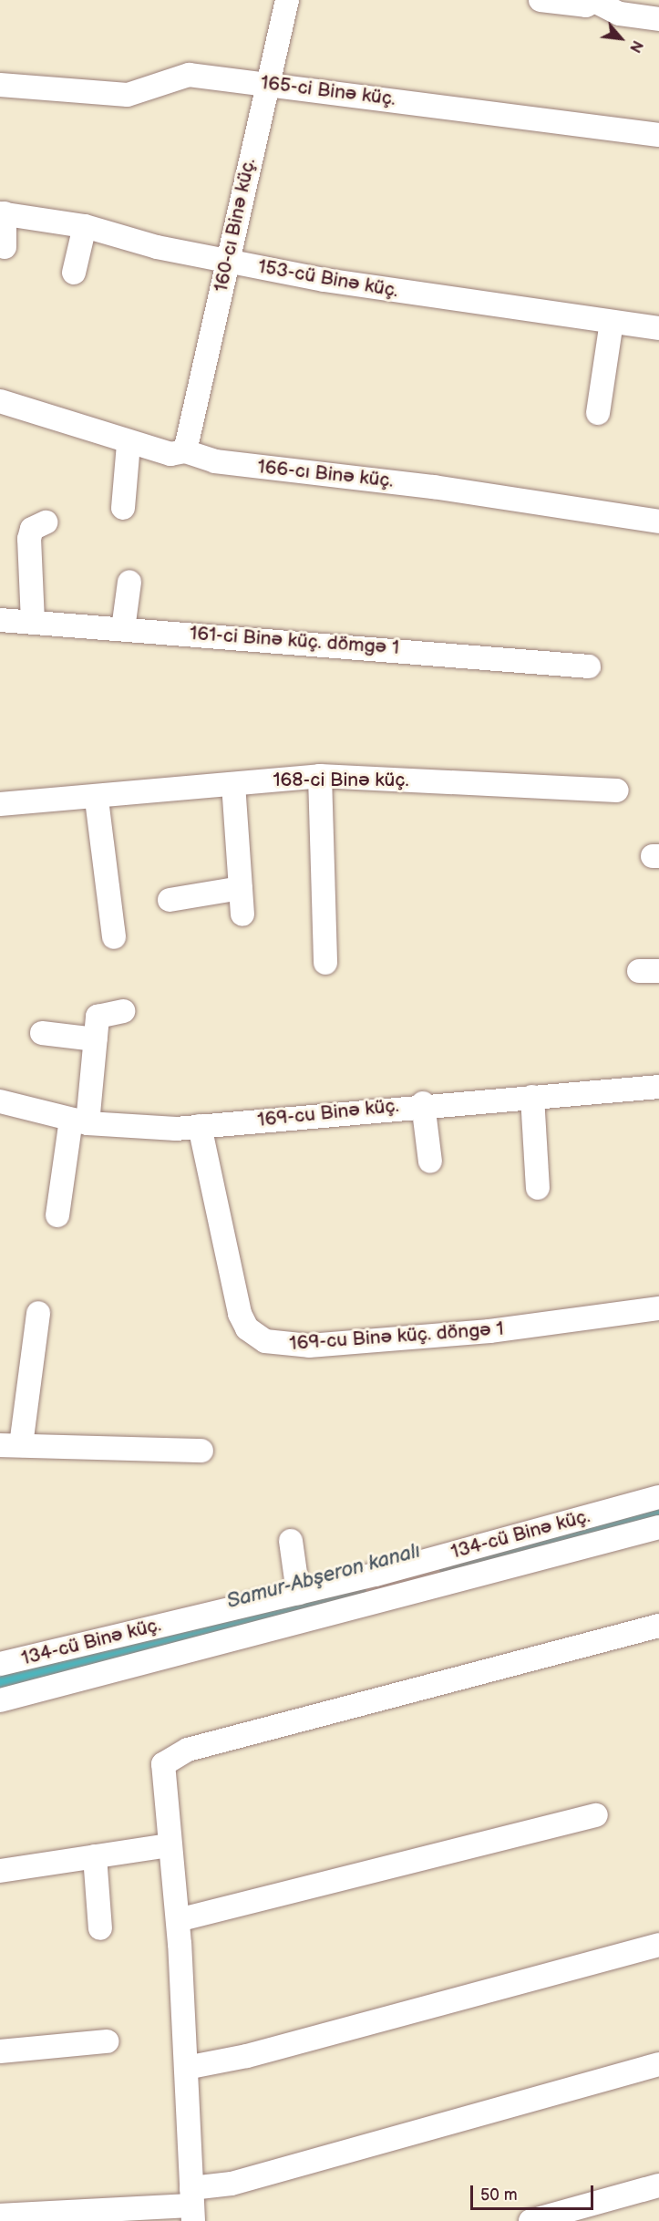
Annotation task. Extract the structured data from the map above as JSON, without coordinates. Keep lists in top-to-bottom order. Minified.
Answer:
{"streets":{"street":["165-ci Binə küç.","160-cı Binə küç.","153-cü Binə küç.","166-cı Binə küç.","161-ci Binə küç. dömgə 1","168-ci Binə küç.","169-cu Binə küç.","169-cu Binə küç. döngə 1","134-cü Binə küç."]},"crossings":[["165-ci Binə küç.","160-cı Binə küç."],["160-cı Binə küç.","153-cü Binə küç."],["160-cı Binə küç.","166-cı Binə küç."],["169-cu Binə küç.","169-cu Binə küç. döngə 1"]],"water":["Samur-Abşeron kanalı"],"scale_bar":"50 m","north":"bottom right"}
